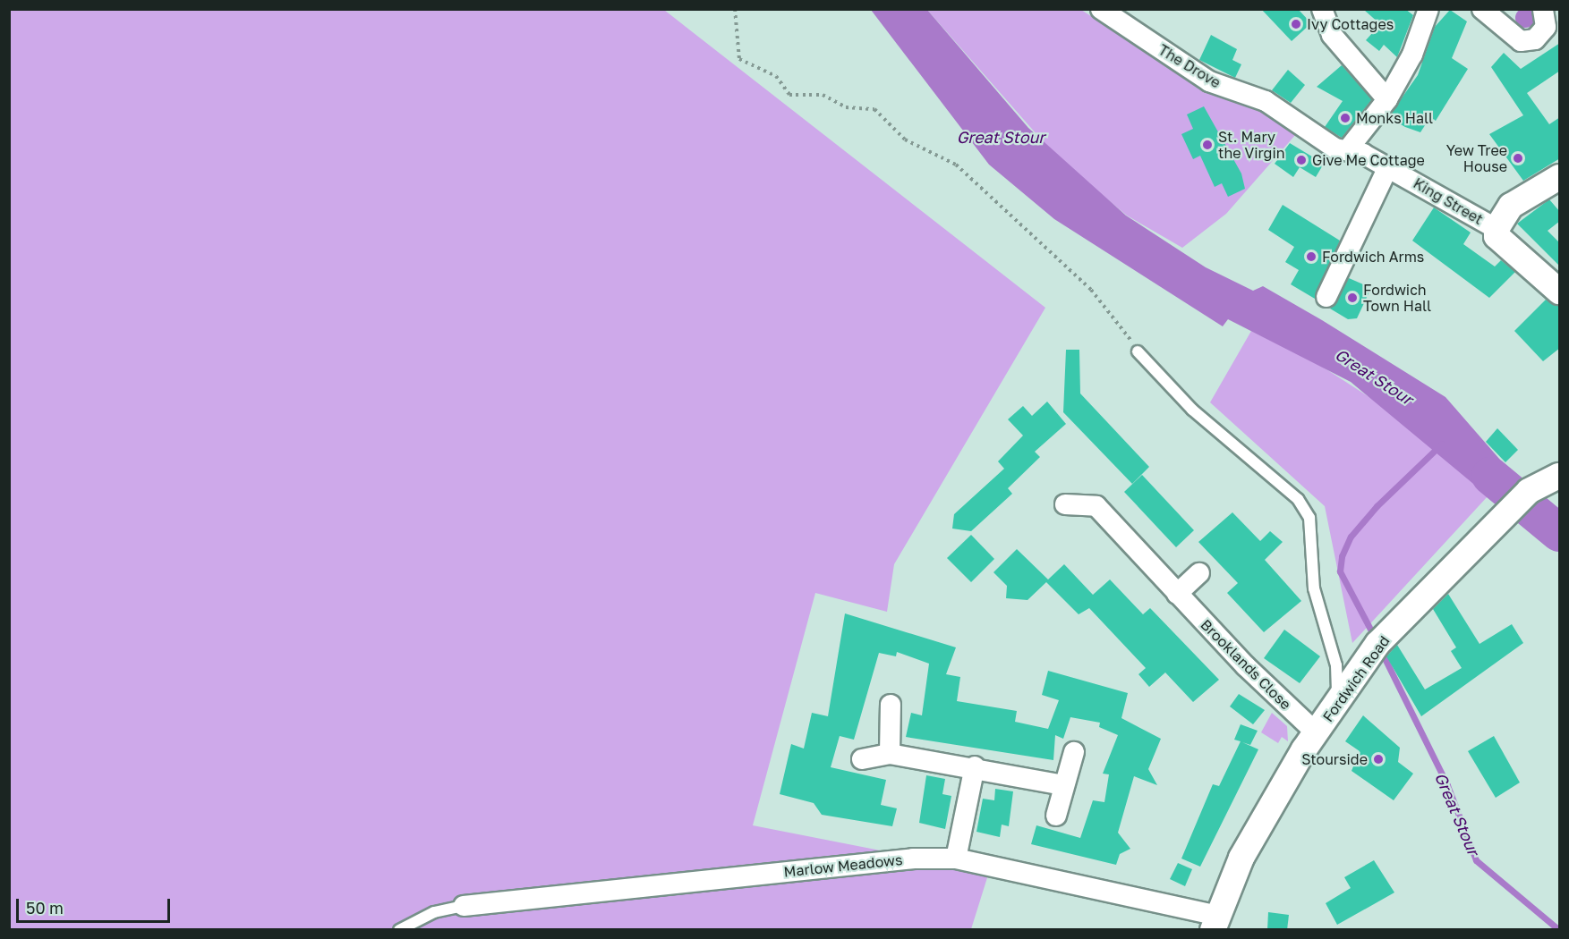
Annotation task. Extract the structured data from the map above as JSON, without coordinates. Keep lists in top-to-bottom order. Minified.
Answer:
{"streets":{"street":["The Drove","King Street","Brooklands Close","Fordwich Road","Marlow Meadows"]},"crossings":[["The Drove","King Street"],["Brooklands Close","Fordwich Road"],["Fordwich Road","Marlow Meadows"]],"water":["Great Stour"],"places":["Ivy Cottages","Monks Hall","St. Mary the Virgin","Yew Tree House","Give Me Cottage","Fordwich Arms","Fordwich Town Hall","Stourside"],"scale_bar":"50 m"}
